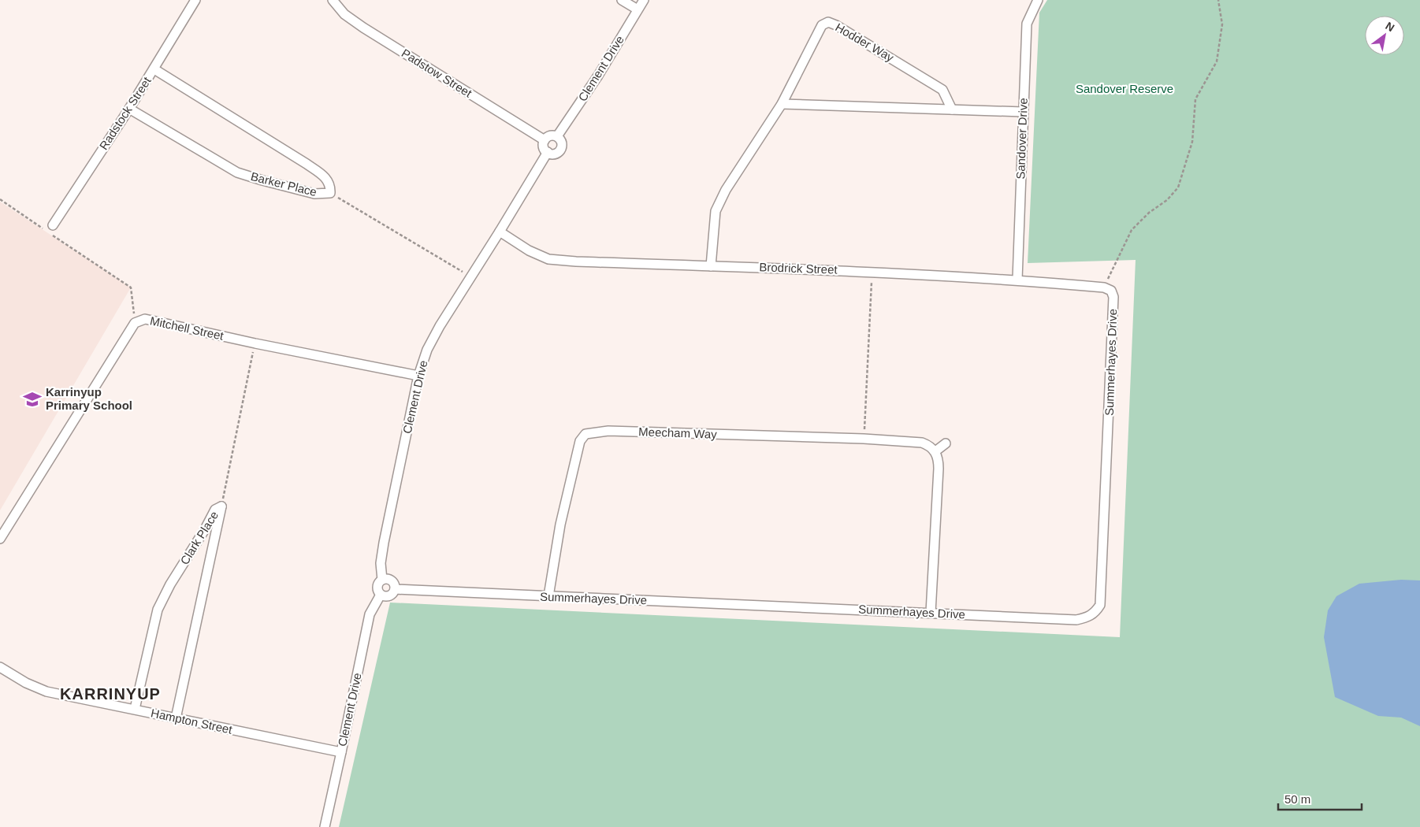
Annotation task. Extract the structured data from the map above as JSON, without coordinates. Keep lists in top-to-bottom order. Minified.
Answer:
{"streets":{"street":["Hodder Way","Clement Drive","Padstow Street","Radstock Street","Sandover Drive","Barker Place","Brodrick Street","Mitchell Street","Summerhayes Drive","Meecham Way","Clark Place","Hampton Street"]},"crossings":[["Hodder Way","Brodrick Street"],["Clement Drive","Padstow Street"],["Clement Drive","Brodrick Street"],["Clement Drive","Mitchell Street"],["Clement Drive","Summerhayes Drive"],["Clement Drive","Hampton Street"],["Radstock Street","Barker Place"],["Sandover Drive","Brodrick Street"],["Brodrick Street","Summerhayes Drive"],["Summerhayes Drive","Meecham Way"],["Clark Place","Hampton Street"]],"districts":["KARRINYUP"],"parks":["Sandover Reserve"],"places":{"school or university":["Karrinyup Primary School"]},"scale_bar":"50 m","north":"top right"}
